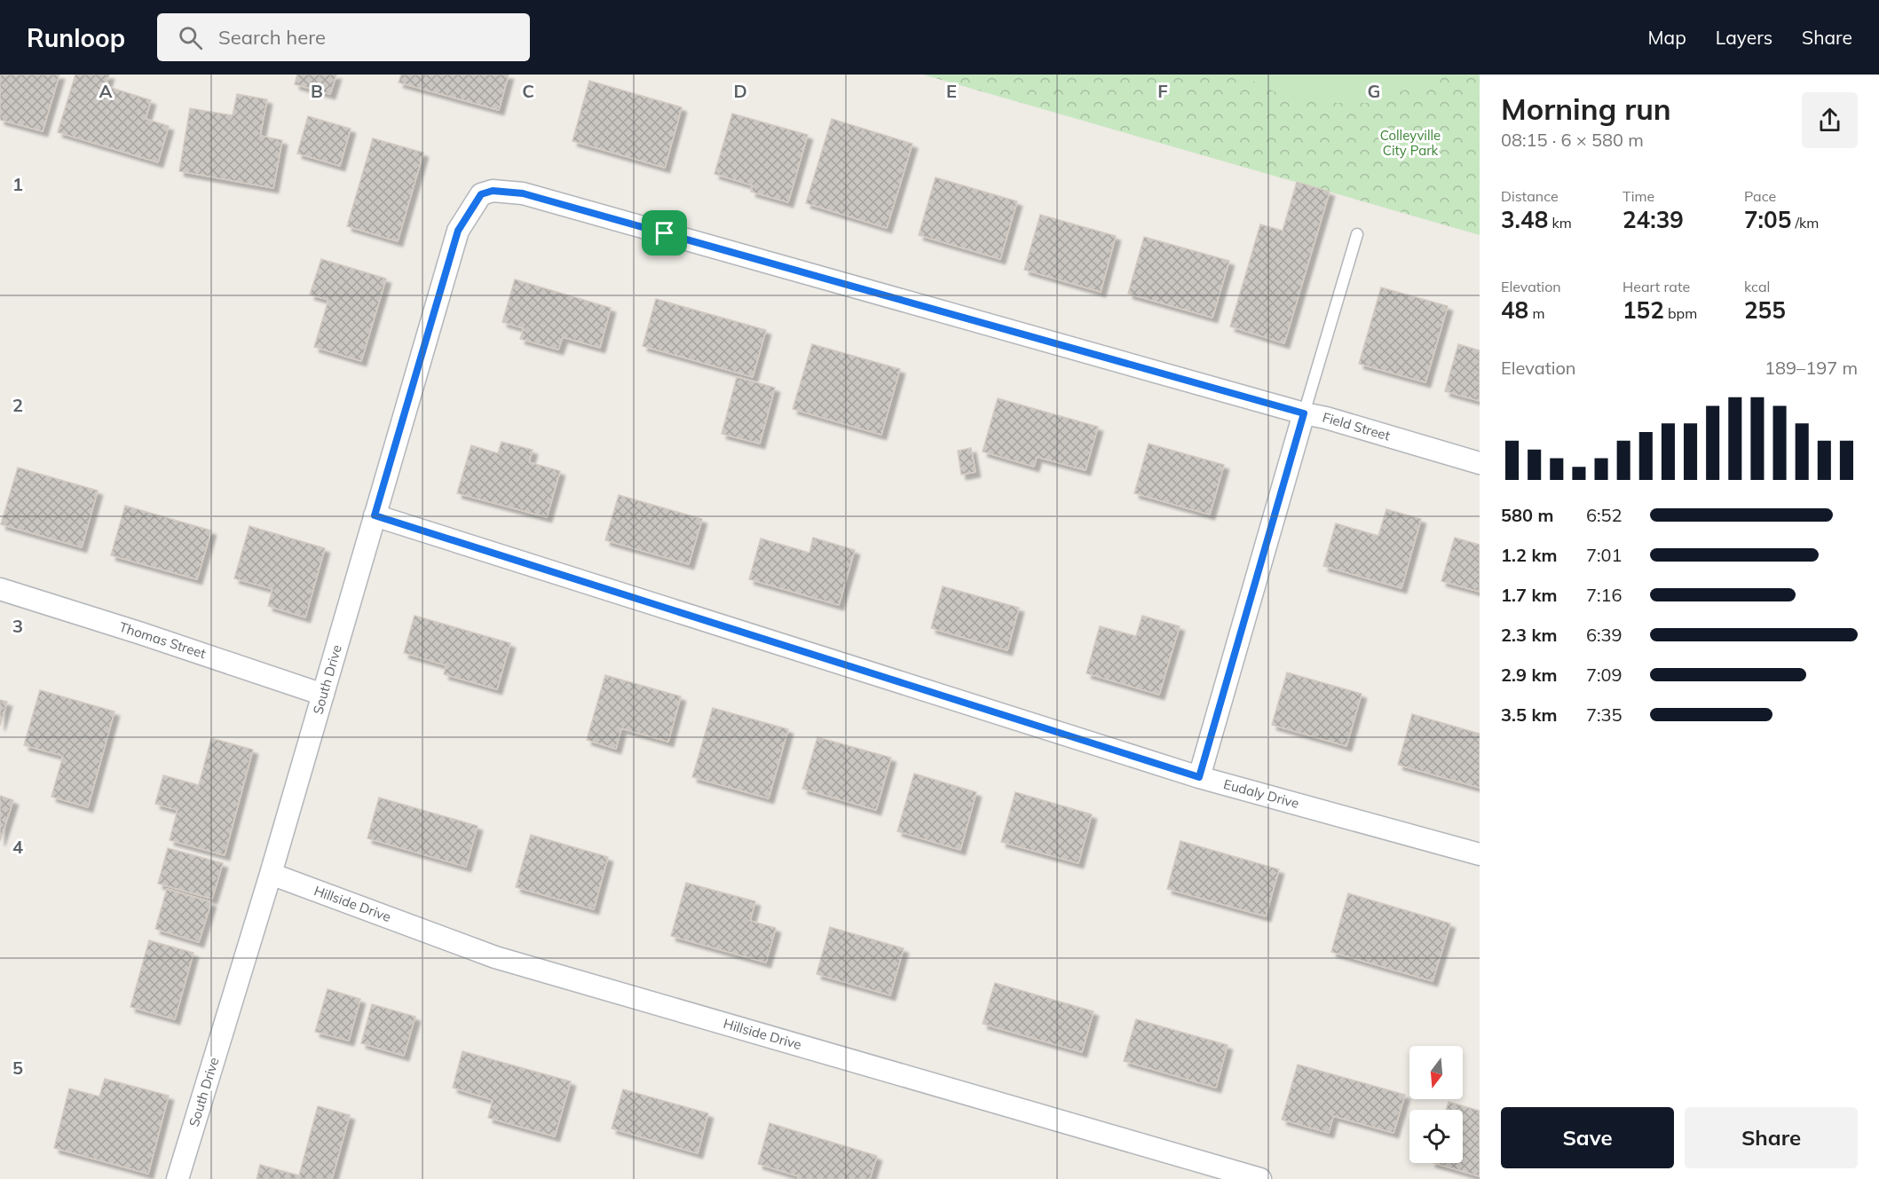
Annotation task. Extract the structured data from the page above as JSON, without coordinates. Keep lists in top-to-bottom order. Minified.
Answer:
{"streets":{"street":["Field Street","Thomas Street","South Drive","Eudaly Drive","Hillside Drive"]},"crossings":[["Field Street","South Drive"],["Thomas Street","South Drive"],["South Drive","Eudaly Drive"],["South Drive","Hillside Drive"]],"parks":["Colleyville City Park"],"north":"bottom","page":{"header":"Runloop","search":"Search here","nav":["Map","Layers","Share"],"heading":["Morning run","08:15 · 6 × 580 m"],"stats":[["Distance","3.48 km"],["Time","24:39"],["Pace","7:05 /km"],["Elevation","48 m"],["Heart rate","152 bpm"],["kcal","255"]],"chart":["Elevation","189–197 m"],"list":[{"name":"580 m","note":"6:52"},{"name":"1.2 km","note":"7:01"},{"name":"1.7 km","note":"7:16"},{"name":"2.3 km","note":"6:39"},{"name":"2.9 km","note":"7:09"},{"name":"3.5 km","note":"7:35"}],"buttons":["Save","Share"]},"grid":{"columns":["A","B","C","D","E","F","G"],"rows":["1","2","3","4","5"]}}
